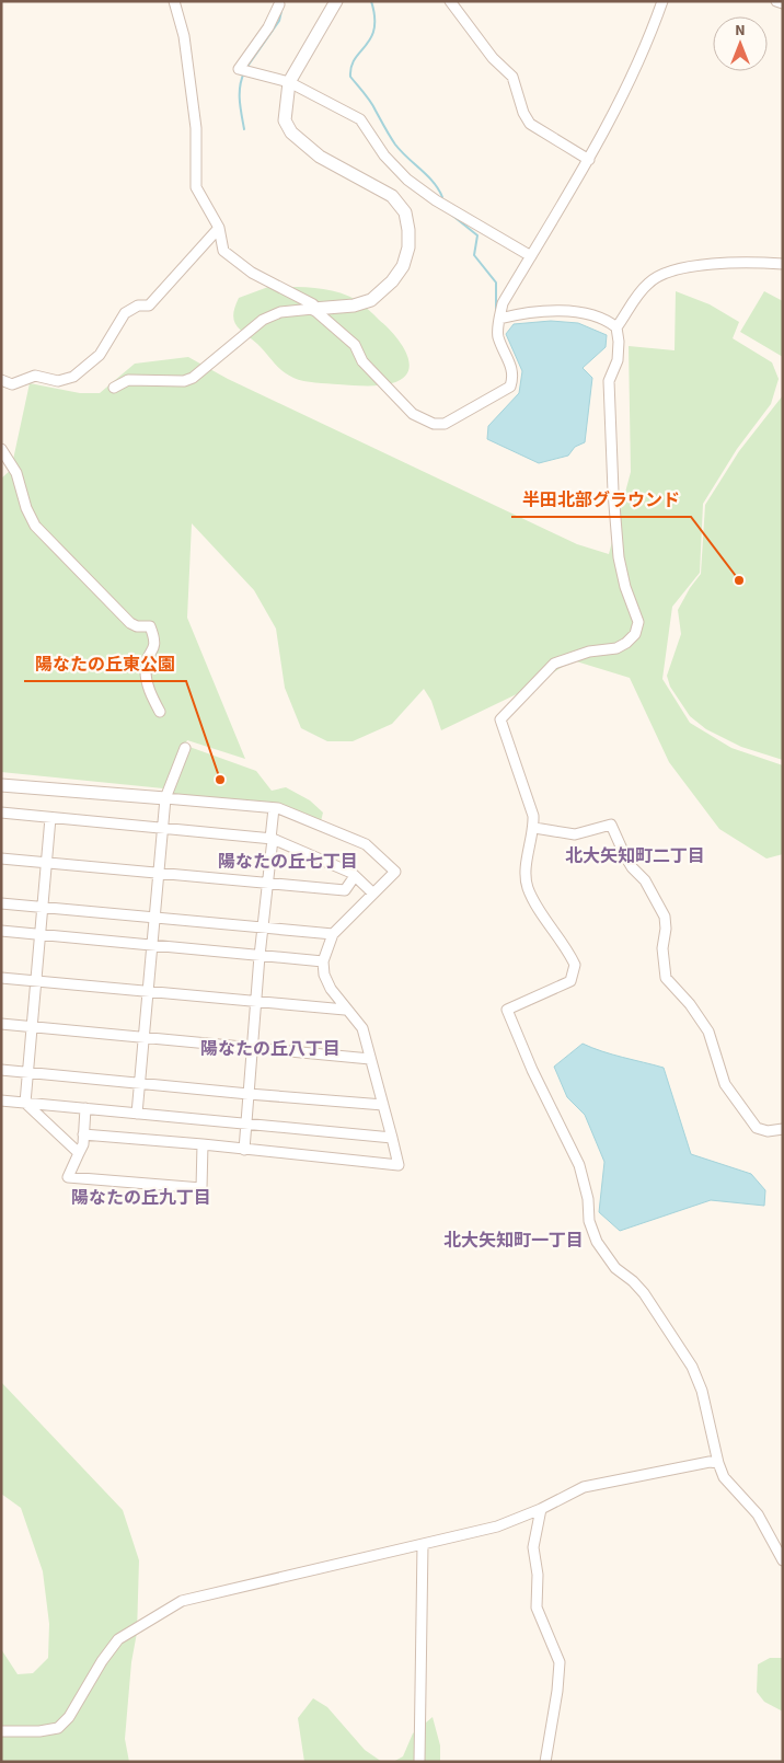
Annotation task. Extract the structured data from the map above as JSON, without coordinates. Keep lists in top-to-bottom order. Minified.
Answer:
{"districts":["北大矢知町二丁目","陽なたの丘七丁目","陽なたの丘八丁目","陽なたの丘九丁目","北大矢知町一丁目"],"places":["半田北部グラウンド","陽なたの丘東公園"],"north":"top"}
